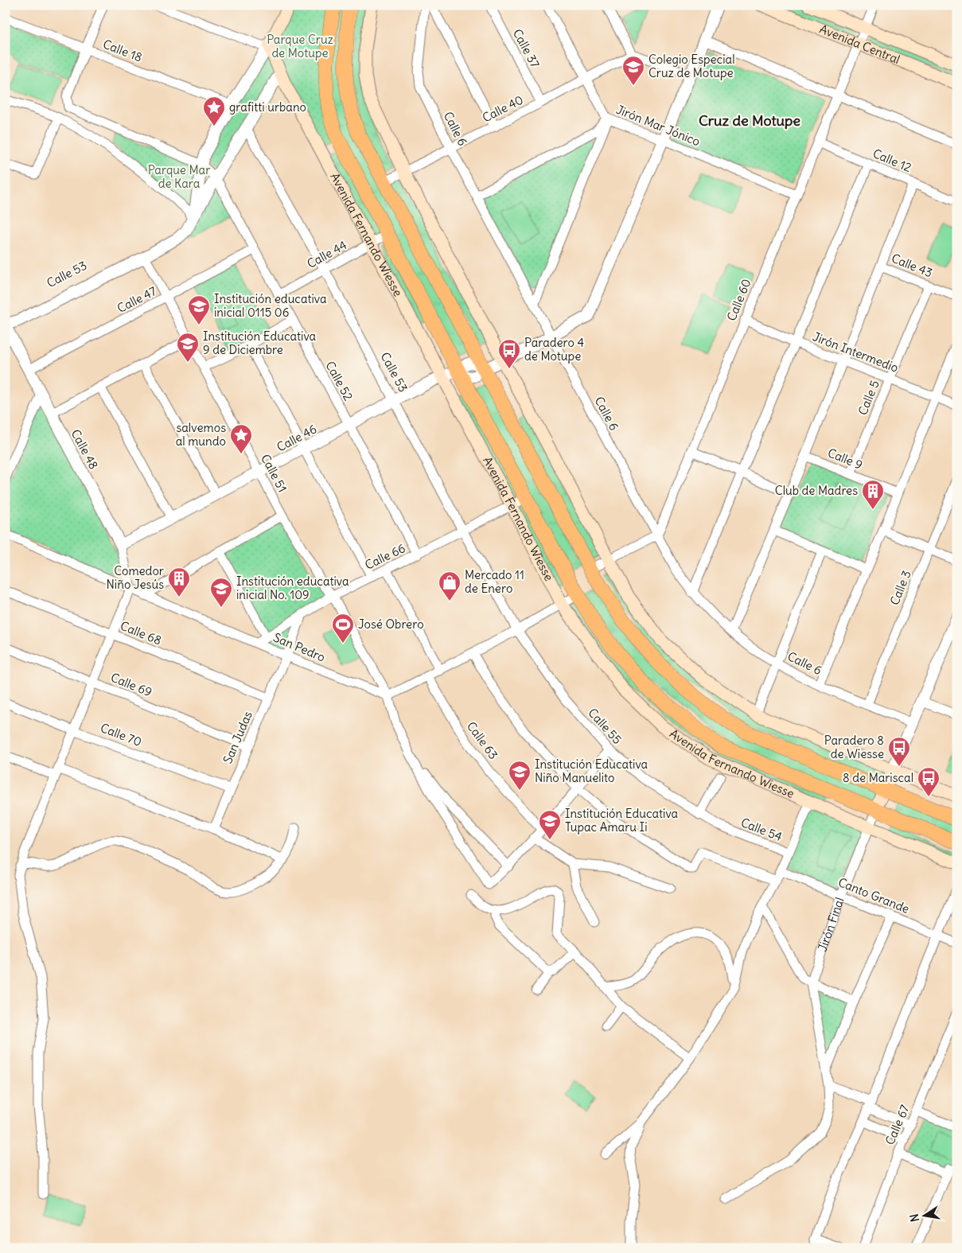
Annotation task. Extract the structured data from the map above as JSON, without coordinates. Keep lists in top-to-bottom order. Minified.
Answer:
{"streets":{"main road":["Avenida Central","Avenida Fernando Wiesse","Jirón Final"],"street":["Calle 37","Calle 18","Calle 40","Jirón Mar Jónico","Calle 6","Calle 12","Calle 44","Calle 43","Calle 53","Calle 47","Calle 60","Jirón Intermedio","Calle 52","Calle 5","Calle 46","Calle 48","Calle 9","Calle 51","Calle 66","Calle 3","Calle 68","San Pedro","Calle 69","Calle 55","Calle 70","San Judas","Calle 63","Calle 54","Canto Grande","Calle 67"]},"crossings":[["Avenida Central","Calle 60"],["Calle 37","Calle 40"],["Calle 18","Calle 53"],["Calle 40","Jirón Mar Jónico"],["Calle 40","Calle 6"],["Jirón Mar Jónico","Calle 60"],["Calle 6","Calle 60"],["Calle 6","Calle 3"],["Calle 6","Jirón Final"],["Calle 12","Calle 60"],["Avenida Fernando Wiesse","Calle 44"],["Avenida Fernando Wiesse","Calle 53"],["Avenida Fernando Wiesse","Calle 46"],["Avenida Fernando Wiesse","Calle 66"],["Avenida Fernando Wiesse","Calle 54"],["Avenida Fernando Wiesse","Jirón Final"],["Calle 44","Calle 53"],["Calle 44","Calle 52"],["Calle 43","Calle 5"],["Calle 53","Calle 52"],["Calle 53","Calle 46"],["Calle 53","Calle 48"],["Calle 53","Calle 51"],["Calle 53","Calle 66"],["Calle 53","Calle 55"],["Calle 47","Calle 52"],["Calle 47","Calle 48"],["Calle 47","Calle 51"],["Calle 60","Jirón Intermedio"],["Jirón Intermedio","Calle 5"],["Calle 52","Calle 46"],["Calle 52","Calle 66"],["Calle 5","Calle 9"],["Calle 46","Calle 48"],["Calle 46","Calle 51"],["Calle 48","San Pedro"],["Calle 51","Calle 66"],["Calle 51","San Pedro"],["Calle 66","San Pedro"],["Calle 66","San Judas"],["Calle 68","San Judas"],["San Pedro","San Judas"],["Calle 69","San Judas"],["Calle 55","Calle 54"],["Calle 70","San Judas"],["Canto Grande","Jirón Final"]],"districts":["Cruz de Motupe"],"parks":["Parque Cruz de Motupe","Parque Mar de Kara"],"places":{"school or university":["Colegio Especial Cruz de Motupe","Institución educativa inicial 0115 06","Institución Educativa 9 de Diciembre","Institución educativa inicial No. 109","Institución Educativa Niño Manuelito","Institución Educativa Tupac Amaru Ii"],"place":["grafitti urbano","salvemos al mundo"],"bus stop":["Paradero 4 de Motupe","Paradero 8 de Wiesse","8 de Mariscal"],"building":["Club de Madres","Comedor Niño Jesús"],"shop":["Mercado 11 de Enero"],"sports":["José Obrero"]},"north":"left"}
